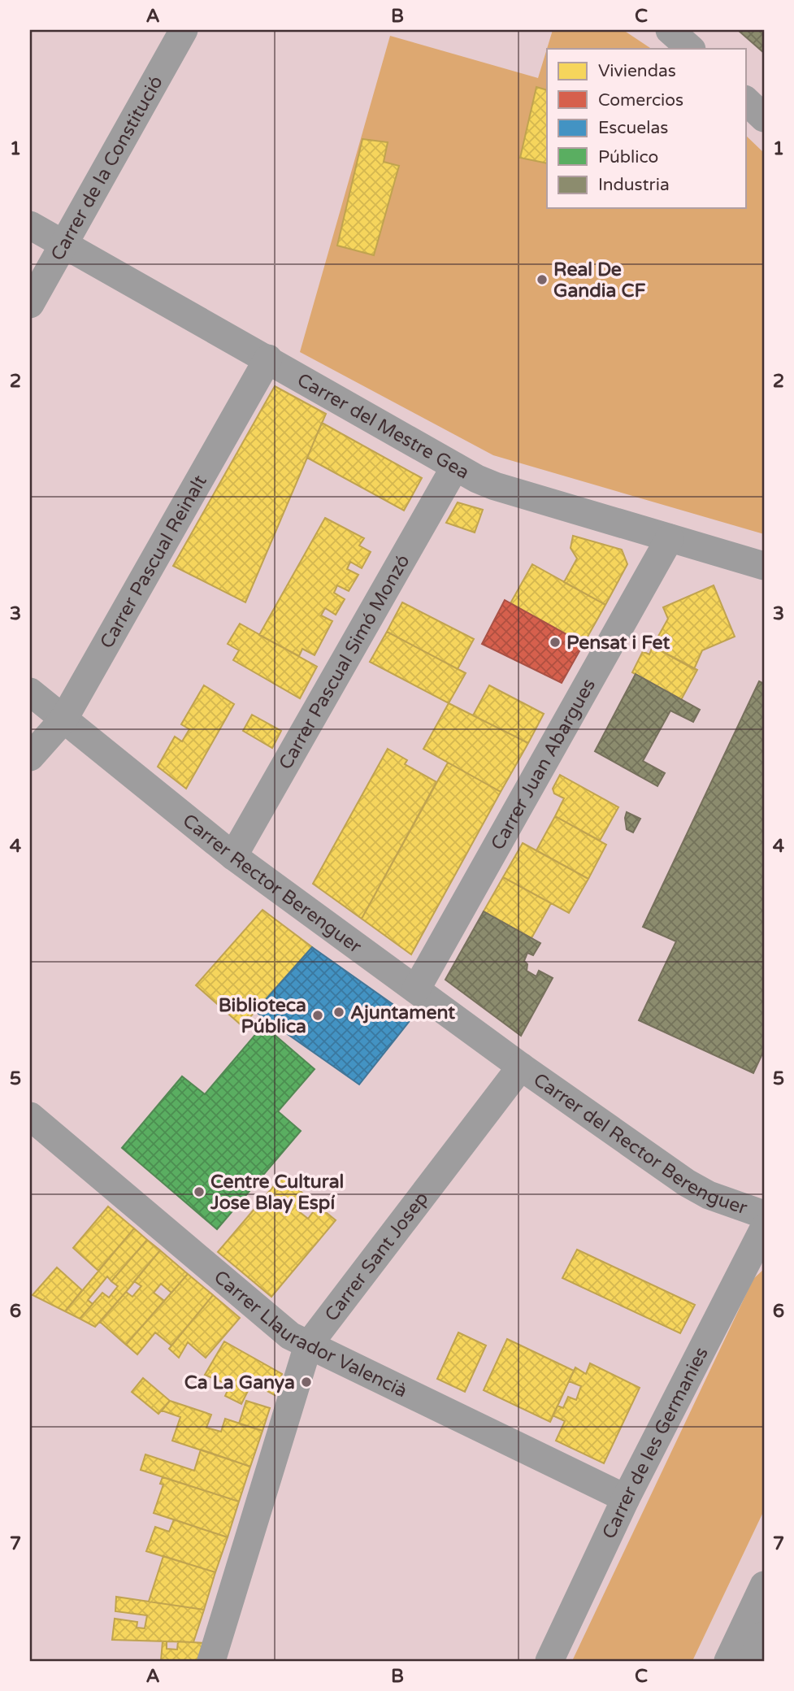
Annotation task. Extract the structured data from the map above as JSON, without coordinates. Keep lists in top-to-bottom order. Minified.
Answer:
{"streets":{"street":["Carrer de la Constitució","Carrer del Mestre Gea","Carrer Pascual Reinalt","Carrer Pascual Simó Monzó","Carrer Juan Abargues","Carrer Rector Berenguer","Carrer del Rector Berenguer","Carrer Sant Josep","Carrer Llaurador Valencià","Carrer de les Germanies"]},"crossings":[["Carrer de la Constitució","Carrer del Mestre Gea"],["Carrer del Mestre Gea","Carrer Pascual Reinalt"],["Carrer del Mestre Gea","Carrer Pascual Simó Monzó"],["Carrer del Mestre Gea","Carrer Juan Abargues"],["Carrer Pascual Reinalt","Carrer Rector Berenguer"],["Carrer Pascual Simó Monzó","Carrer Rector Berenguer"],["Carrer Juan Abargues","Carrer Rector Berenguer"],["Carrer Rector Berenguer","Carrer del Rector Berenguer"],["Carrer Rector Berenguer","Carrer Sant Josep"],["Carrer del Rector Berenguer","Carrer Sant Josep"],["Carrer Sant Josep","Carrer Llaurador Valencià"],["Carrer Llaurador Valencià","Carrer de les Germanies"]],"places":["Real De Gandia CF","Pensat i Fet","Ajuntament","Biblioteca Pública","Centre Cultural Jose Blay Espí","Ca La Ganya"],"legend":["Viviendas","Comercios","Escuelas","Público","Industria"],"grid":{"columns":["A","B","C"],"rows":["1","2","3","4","5","6","7"]}}
